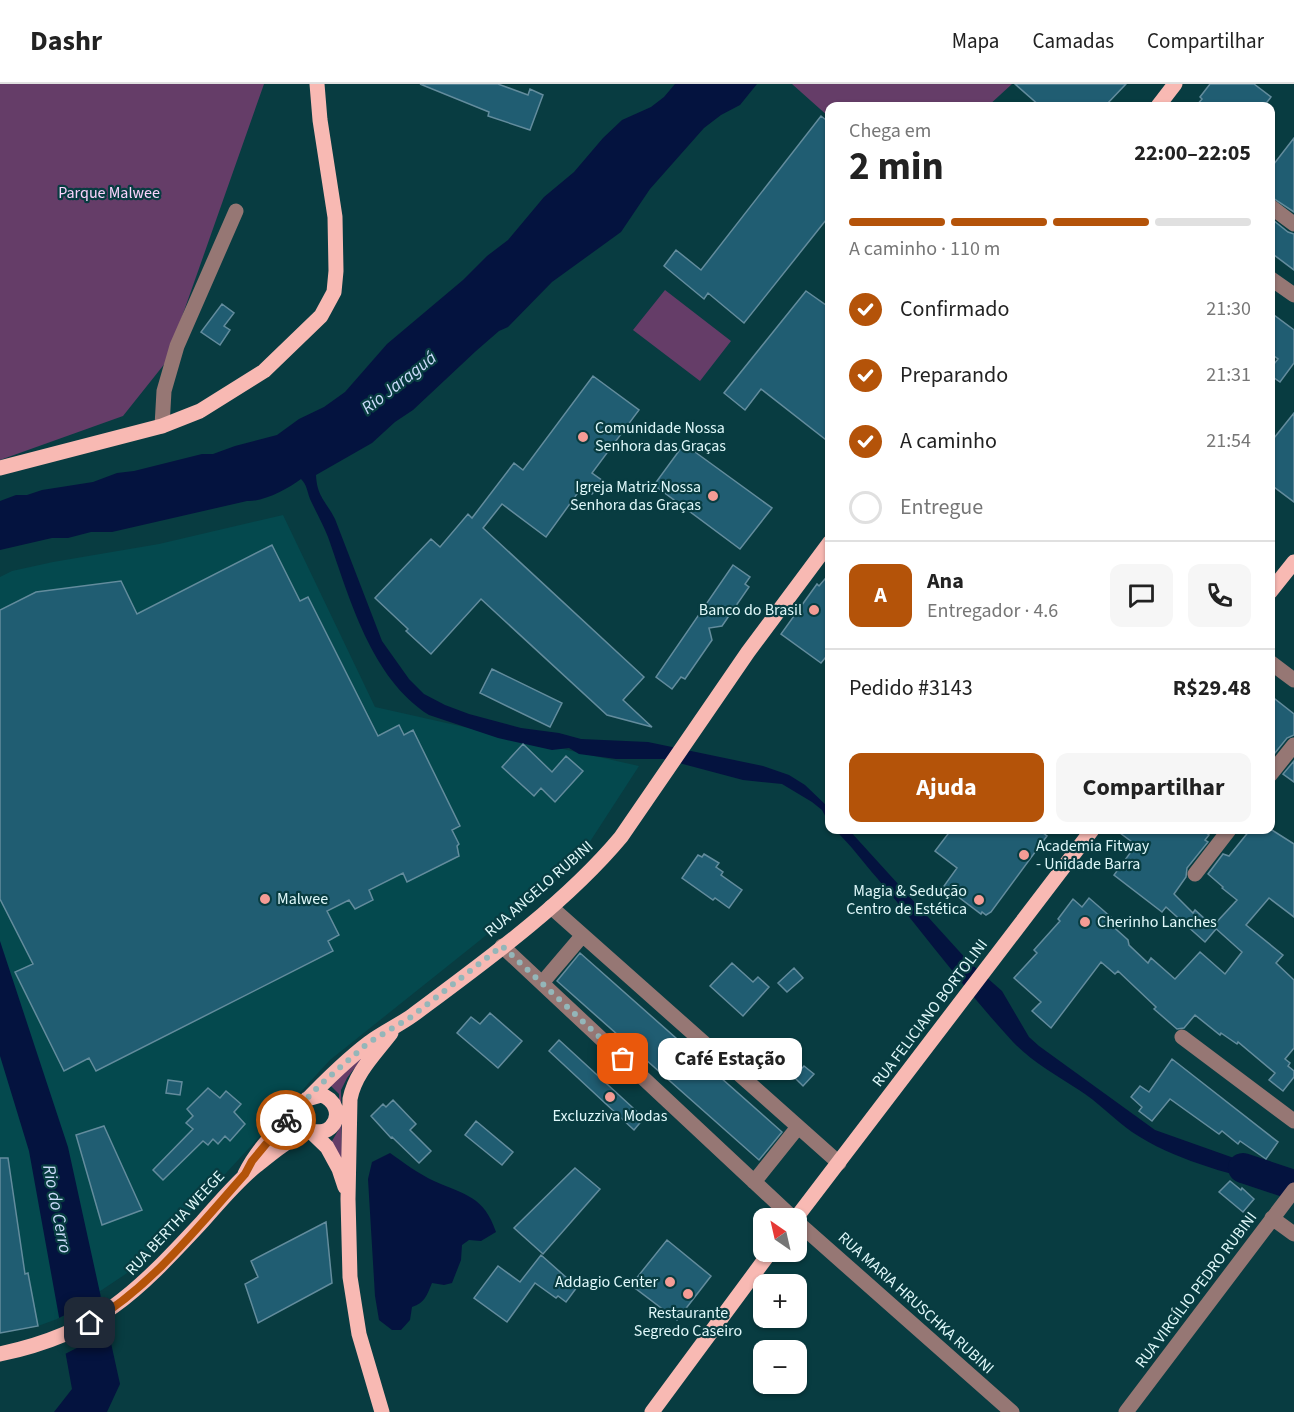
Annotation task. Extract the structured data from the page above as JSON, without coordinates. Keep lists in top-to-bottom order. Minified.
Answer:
{"streets":{"main road":["RUA ANGELO RUBINI","RUA FELICIANO BORTOLINI","RUA BERTHA WEEGE"],"street":["RUA VIRGÍLIO PEDRO RUBINI","RUA MARIA HRUSCHKA RUBINI"]},"crossings":[["RUA ANGELO RUBINI","RUA BERTHA WEEGE"],["RUA ANGELO RUBINI","RUA MARIA HRUSCHKA RUBINI"]],"water":["Rio Jaraguá","Rio do Cerro"],"parks":["Parque Malwee"],"places":["Comunidade Nossa Senhora das Graças","Igreja Matriz Nossa Senhora das Graças","Banco do Brasil","Academia Fitway - Unidade Barra","Malwee","Magia & Sedução Centro de Estética","Cherinho Lanches","Café Estação","Excluzziva Modas","Addagio Center","Restaurante Segredo Caseiro"],"north":"top left","page":{"header":"Dashr","nav":["Mapa","Camadas","Compartilhar"],"heading":["2 min","Chega em","22:00–22:05"],"panel":["Ana","Entregador · 4.6","Pedido #3143","R$29.48"],"bar":"A caminho · 110 m","list":[["Confirmado","21:30"],["Preparando","21:31"],["A caminho","21:54"],"Entregue"],"round":"A","buttons":["Ajuda","Compartilhar"],"bubble":"Café Estação","map_buttons":["+","−"]}}
